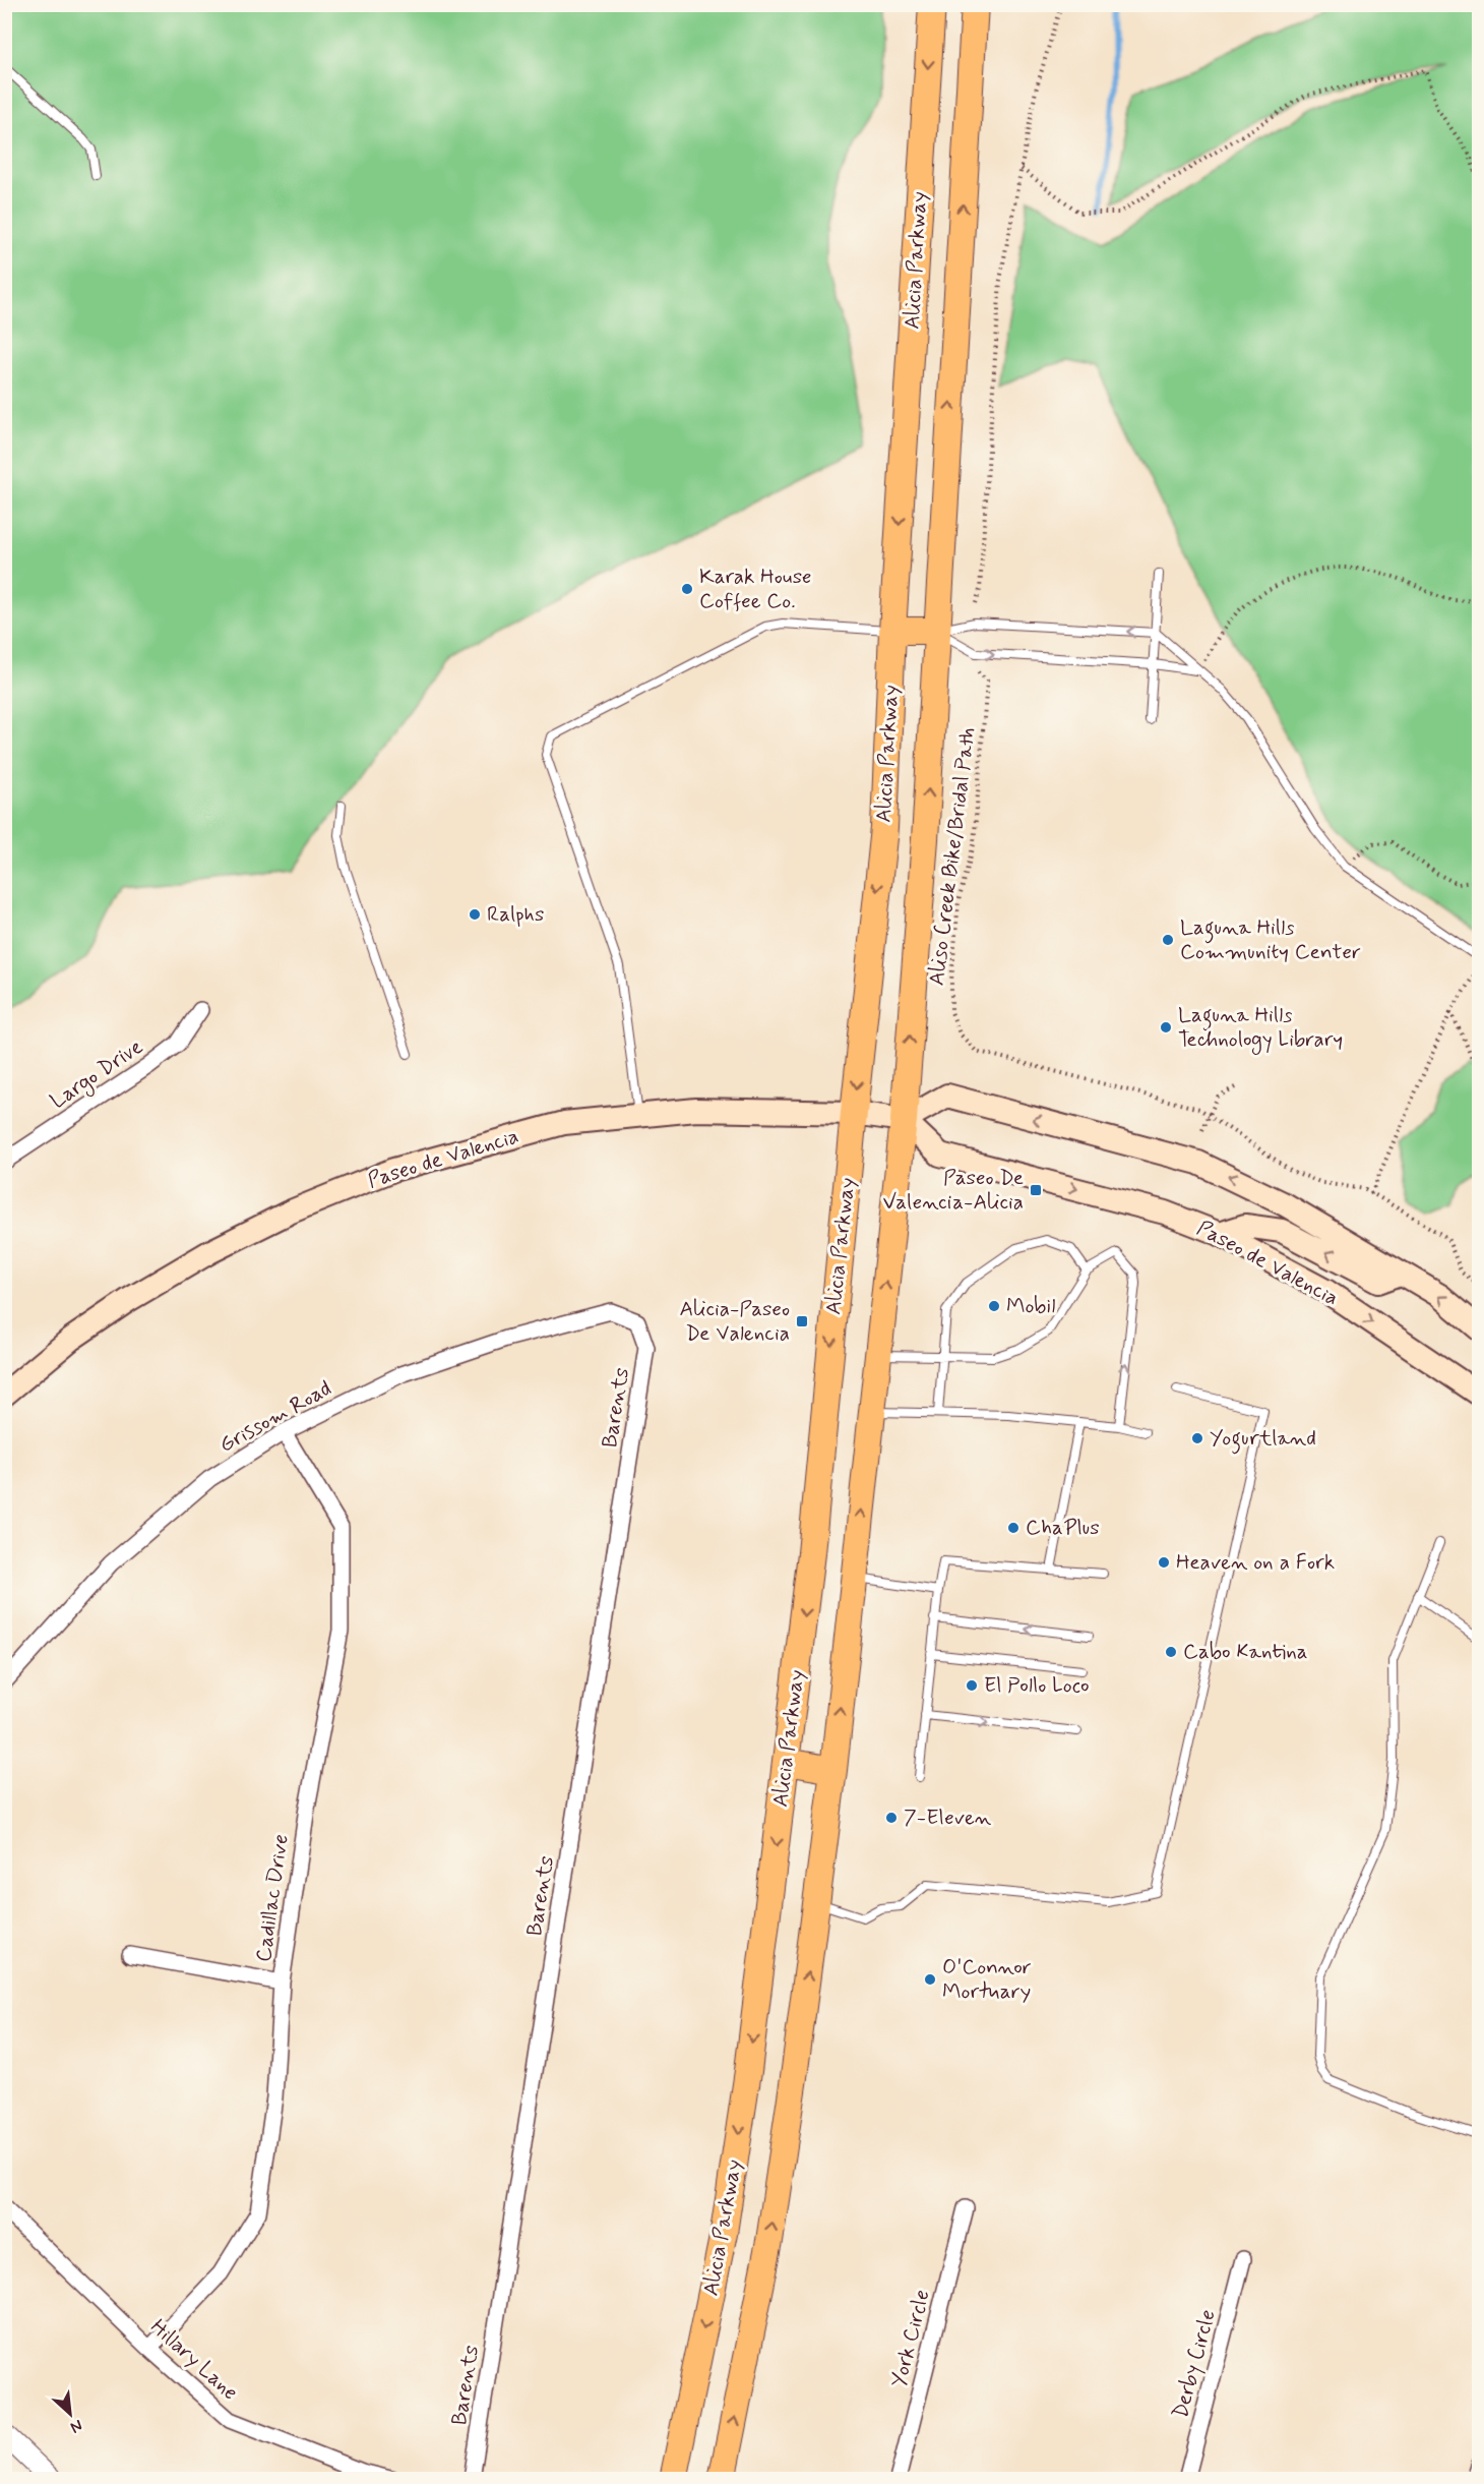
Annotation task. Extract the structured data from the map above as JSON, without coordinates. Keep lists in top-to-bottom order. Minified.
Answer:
{"streets":{"main road":["Alicia Parkway","Paseo de Valencia"],"street":["Largo Drive","Barents","Grissom Road","Cadillac Drive","York Circle","Hillary Lane","Derby Circle"],"path":["Aliso Creek Bike/Bridal Path"]},"crossings":[["Alicia Parkway","Paseo de Valencia"],["Barents","Grissom Road"],["Grissom Road","Cadillac Drive"],["Cadillac Drive","Hillary Lane"]],"places":{"other":["Karak House Coffee Co.","Ralphs","Laguna Hills Community Center","Laguna Hills Technology Library","Mobil","Yogurtland","ChaPlus","Heaven on a Fork","Cabo Kantina","El Pollo Loco","7-Eleven","O'Connor Mortuary"],"transit":["Paseo De Valencia-Alicia","Alicia-Paseo De Valencia"]},"north":"bottom right"}
